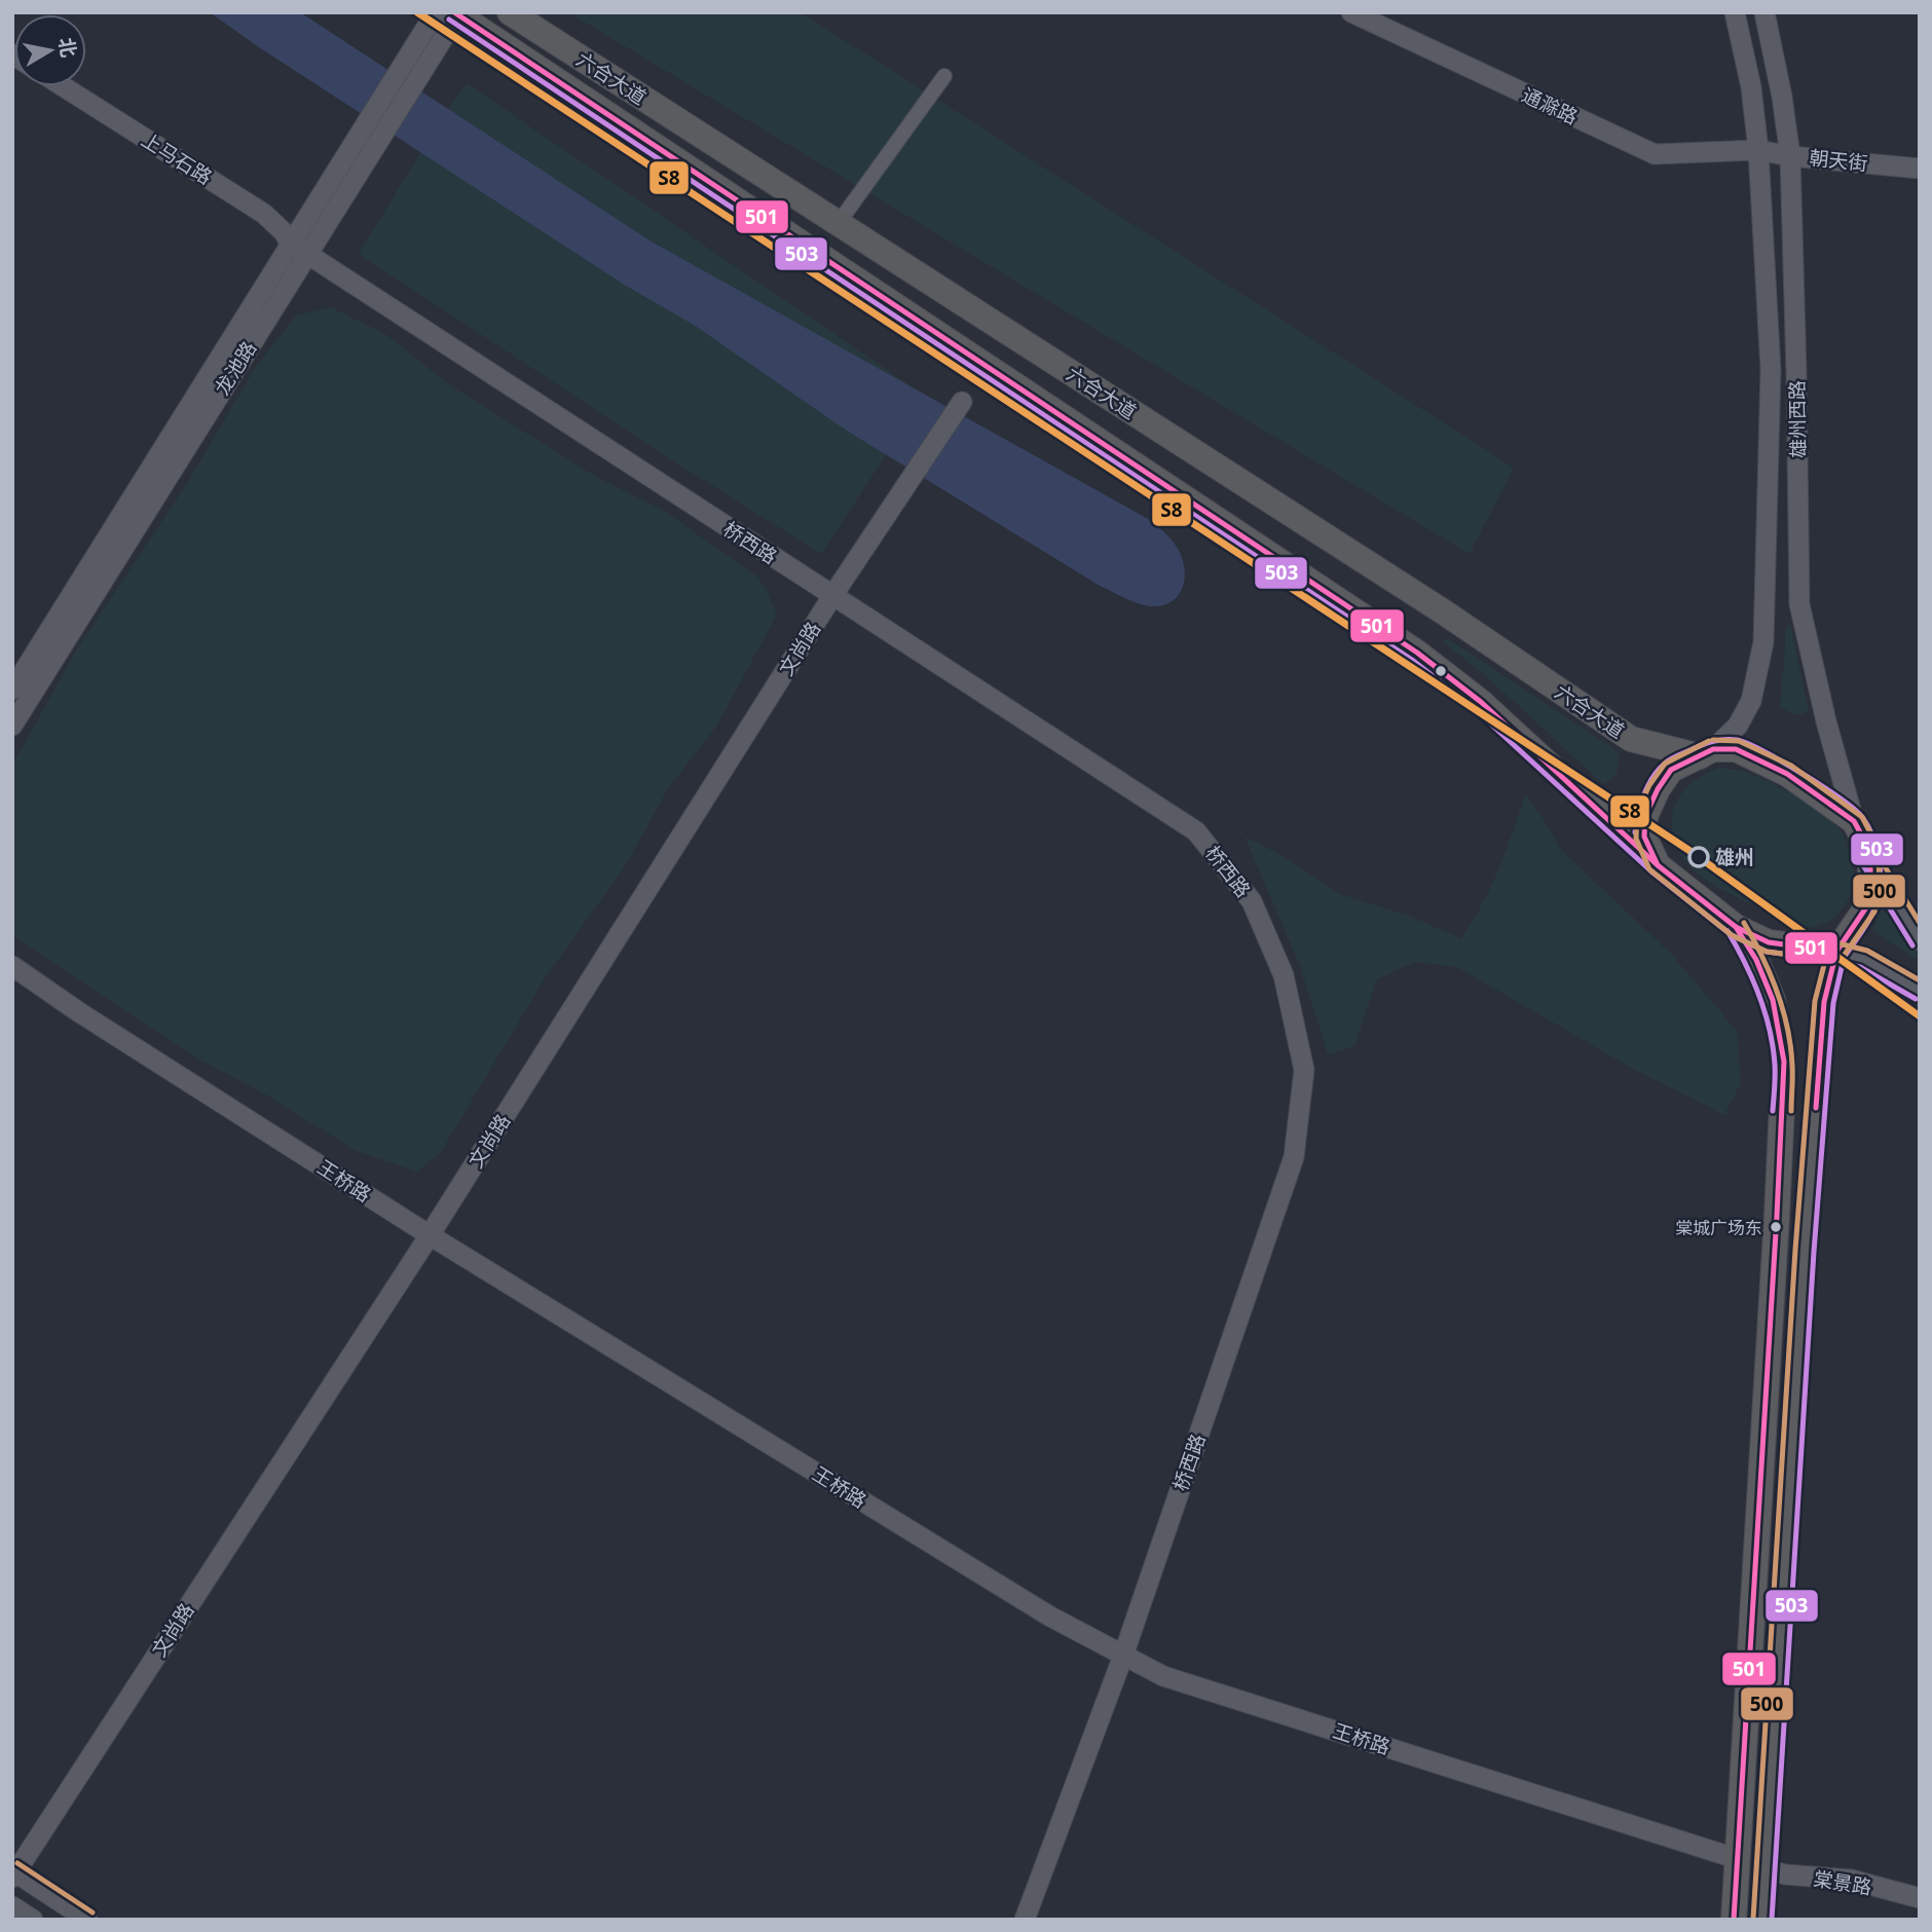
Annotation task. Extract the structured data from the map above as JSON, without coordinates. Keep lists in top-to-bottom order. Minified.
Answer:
{"streets":{"highway":["六合大道"],"street":["通滁路","上马石路","朝天街","龙池路","雄州西路","桥西路","文尚路","王桥路","棠景路"]},"crossings":[["六合大道","龙池路"],["六合大道","雄州西路"],["通滁路","朝天街"],["通滁路","雄州西路"],["上马石路","龙池路"],["上马石路","桥西路"],["朝天街","雄州西路"],["龙池路","桥西路"],["桥西路","文尚路"],["桥西路","王桥路"],["文尚路","王桥路"]],"places":["雄州","棠城广场东"],"lines":["transit line S8","transit line 501","transit line 503","transit line 500"],"north":"right"}
